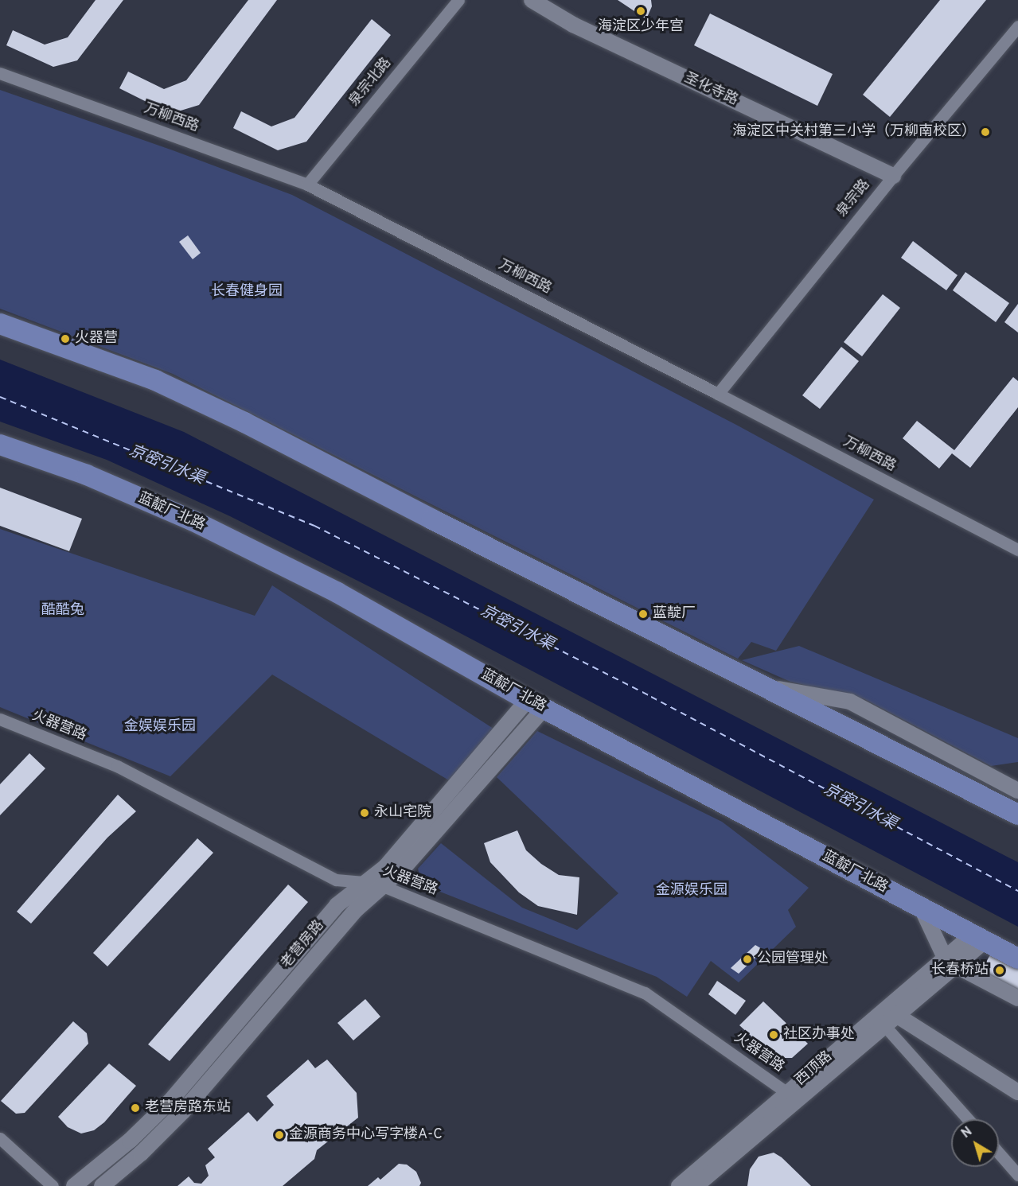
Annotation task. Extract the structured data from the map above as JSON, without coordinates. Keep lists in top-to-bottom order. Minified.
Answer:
{"streets":{"highway":["蓝靛厂北路"],"street":["泉宗北路","圣化寺路","万柳西路","泉宗路","火器营路","老营房路","西顶路"]},"crossings":[["泉宗北路","万柳西路"],["圣化寺路","泉宗路"],["万柳西路","泉宗路"],["蓝靛厂北路","老营房路"],["蓝靛厂北路","西顶路"],["火器营路","老营房路"],["火器营路","西顶路"]],"water":["京密引水渠"],"parks":["长春健身园","酷酷兔","金娱娱乐园","金源娱乐园"],"places":["海淀区少年宫","海淀区中关村第三小学（万柳南校区）","火器营","蓝靛厂","永山宅院","公园管理处","长春桥站","社区办事处","老营房路东站","金源商务中心写字楼A-C"],"north":"top left"}
